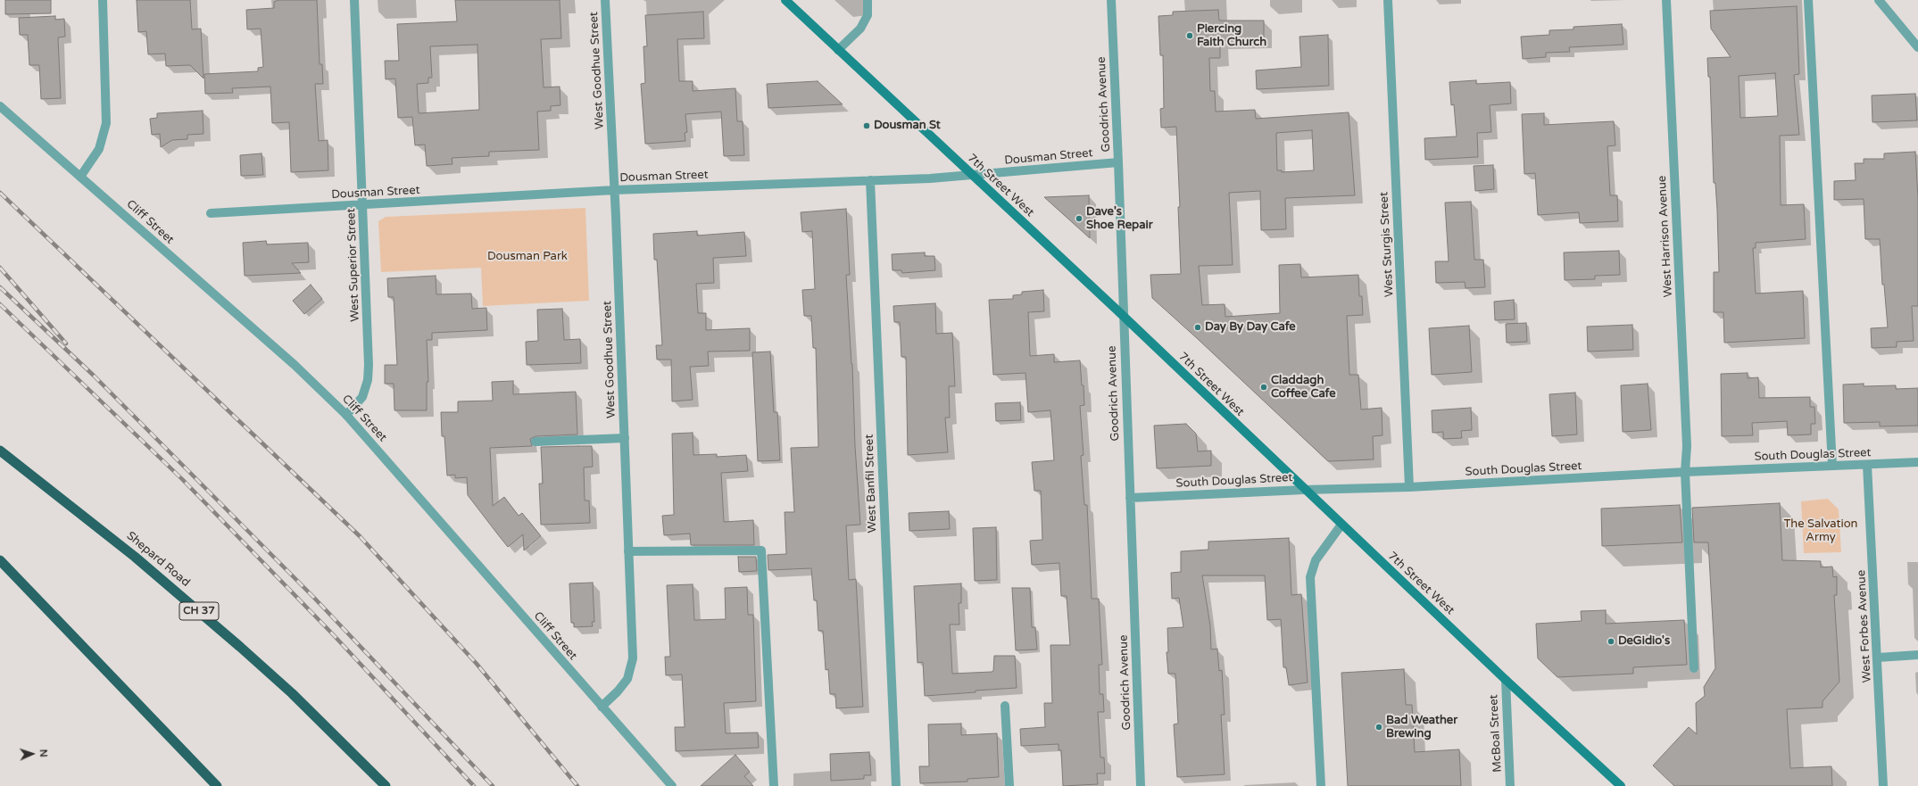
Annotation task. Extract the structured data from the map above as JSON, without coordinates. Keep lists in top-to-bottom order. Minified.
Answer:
{"streets":{"highway":["Shepard Road","CH 37"],"main road":["7th Street West"],"street":["West Goodhue Street","Goodrich Avenue","Dousman Street","Cliff Street","West Harrison Avenue","West Sturgis Street","West Superior Street","South Douglas Street","West Banfil Street","West Forbes Avenue","McBoal Street"]},"crossings":[["West Goodhue Street","Dousman Street"],["West Goodhue Street","Cliff Street"],["Goodrich Avenue","Dousman Street"],["Goodrich Avenue","7th Street West"],["Goodrich Avenue","South Douglas Street"],["Dousman Street","7th Street West"],["Dousman Street","West Superior Street"],["Dousman Street","West Banfil Street"],["7th Street West","South Douglas Street"],["7th Street West","McBoal Street"],["Cliff Street","West Superior Street"],["West Harrison Avenue","South Douglas Street"],["West Sturgis Street","South Douglas Street"],["South Douglas Street","West Forbes Avenue"]],"parks":["Dousman Park","The Salvation Army"],"places":["Piercing Faith Church","Dousman St","Dave's Shoe Repair","Day By Day Cafe","Claddagh Coffee Cafe","DeGidio's","Bad Weather Brewing"],"north":"right"}
